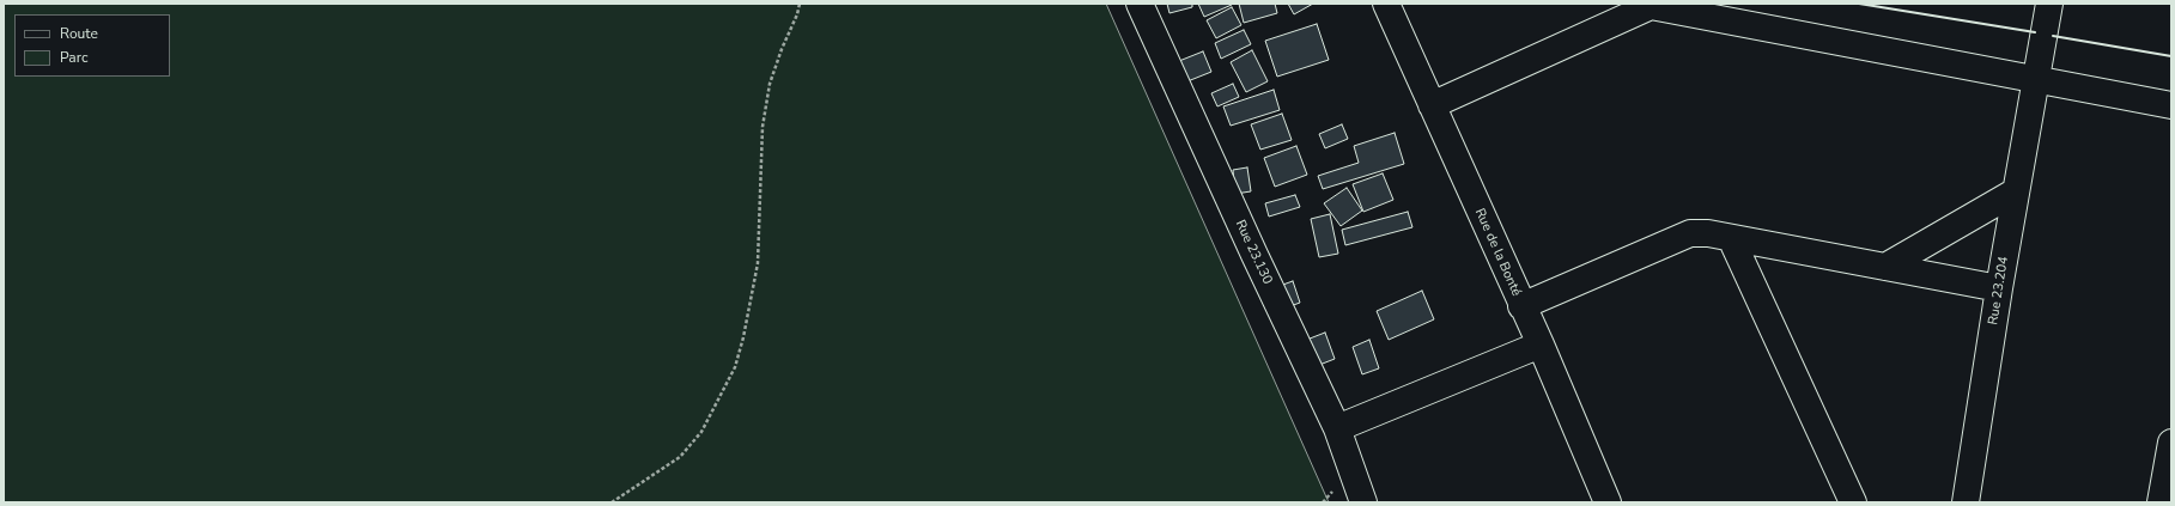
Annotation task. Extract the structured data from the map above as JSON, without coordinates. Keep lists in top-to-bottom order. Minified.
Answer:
{"streets":{"street":["Rue 23.130","Rue de la Bonté","Rue 23.204"]},"legend":["Route","Parc"]}
